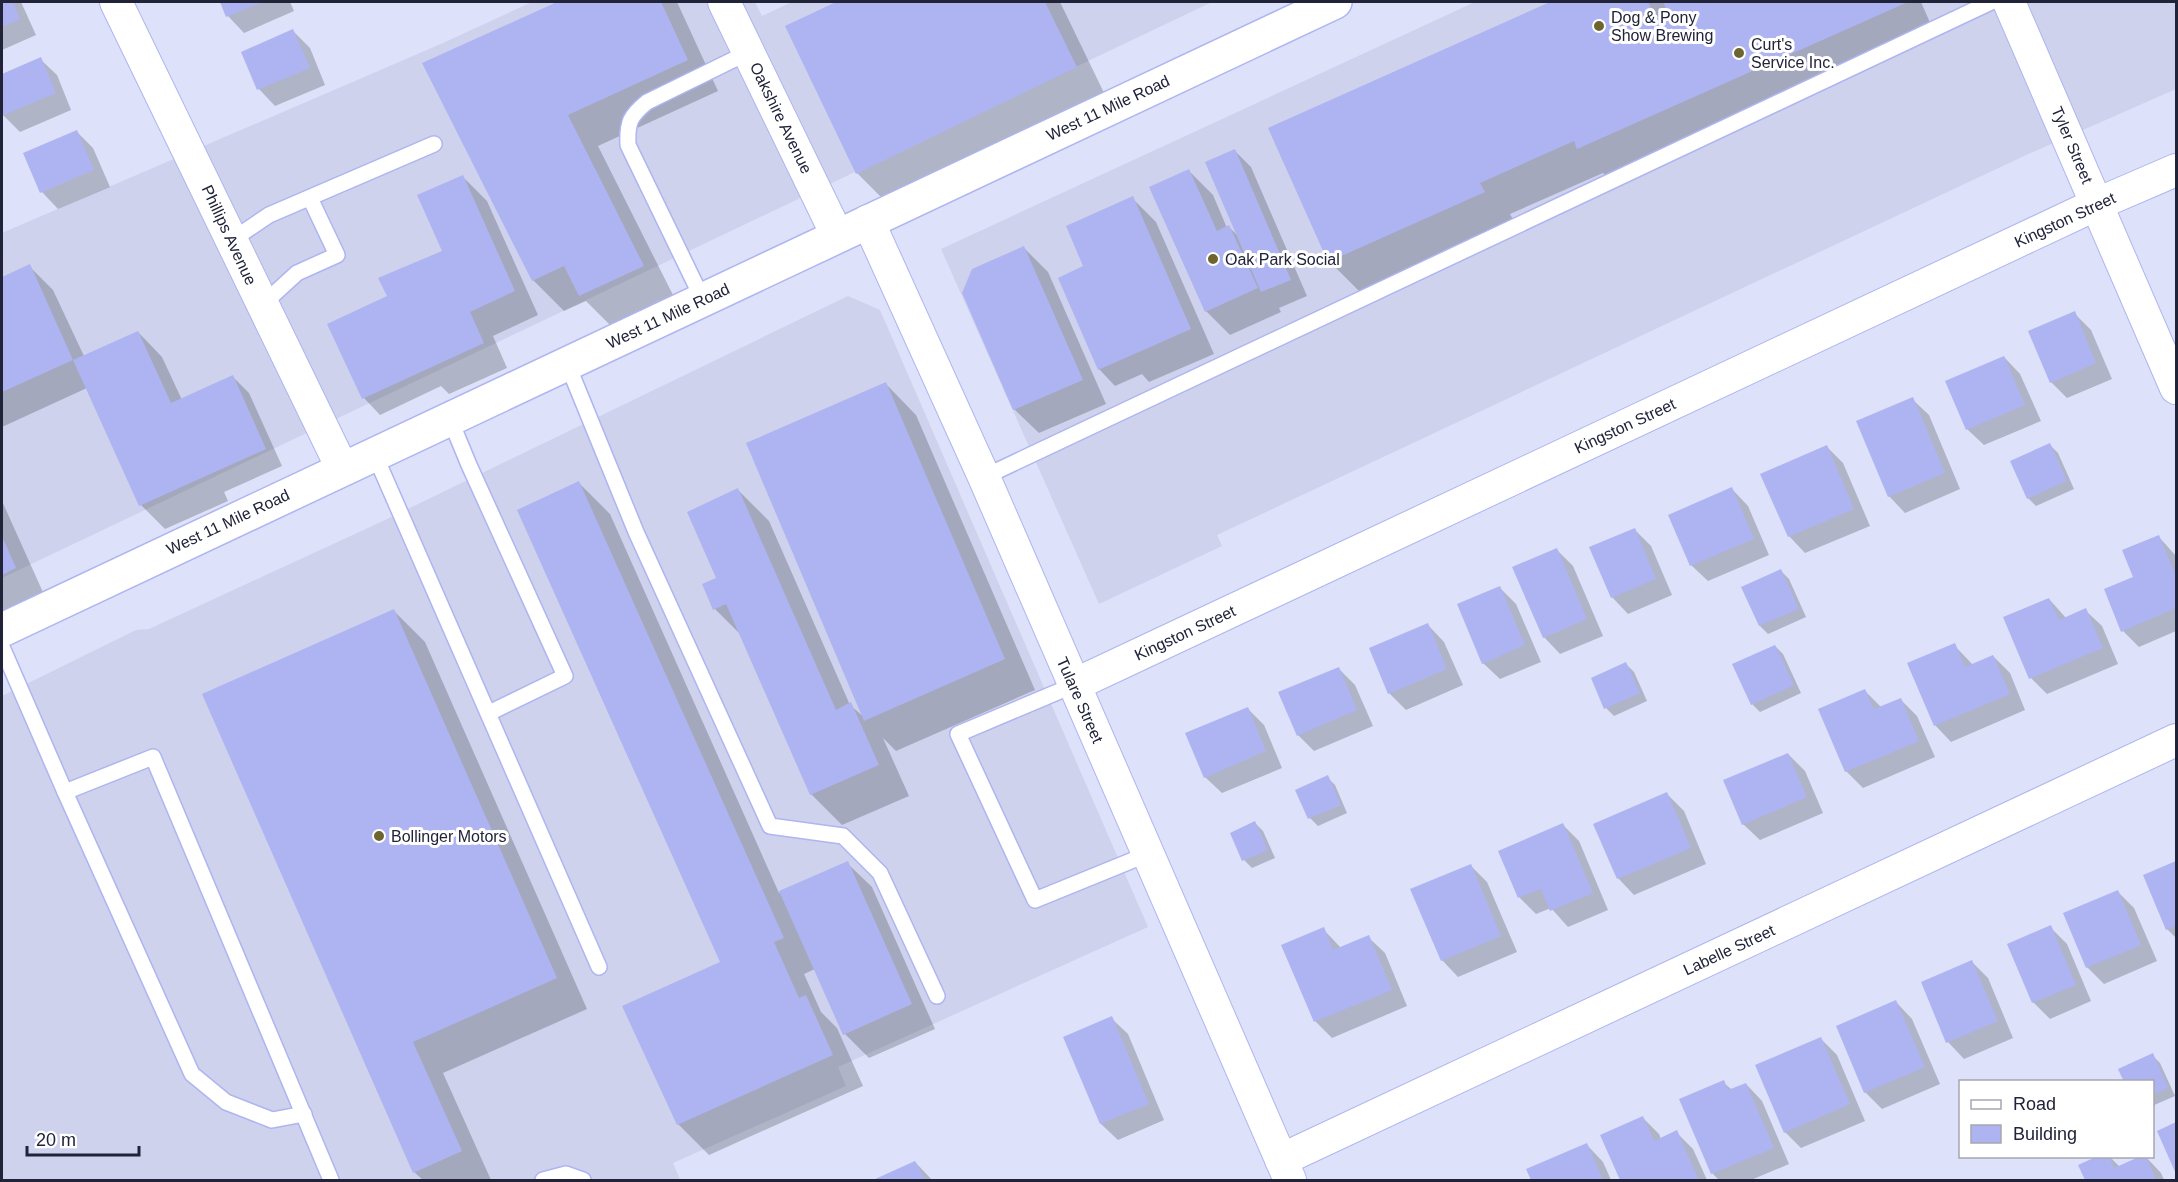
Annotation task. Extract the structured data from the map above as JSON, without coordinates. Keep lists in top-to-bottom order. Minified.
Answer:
{"streets":{"main road":["West 11 Mile Road"],"street":["Oakshire Avenue","Tyler Street","Kingston Street","Phillips Avenue","Tulare Street","Labelle Street"]},"crossings":[["West 11 Mile Road","Oakshire Avenue"],["West 11 Mile Road","Phillips Avenue"],["West 11 Mile Road","Tulare Street"],["Tyler Street","Kingston Street"],["Kingston Street","Tulare Street"],["Tulare Street","Labelle Street"]],"places":["Dog & Pony Show Brewing","Curt's Service Inc.","Oak Park Social","Bollinger Motors"],"legend":["Road","Building"],"scale_bar":"20 m"}
